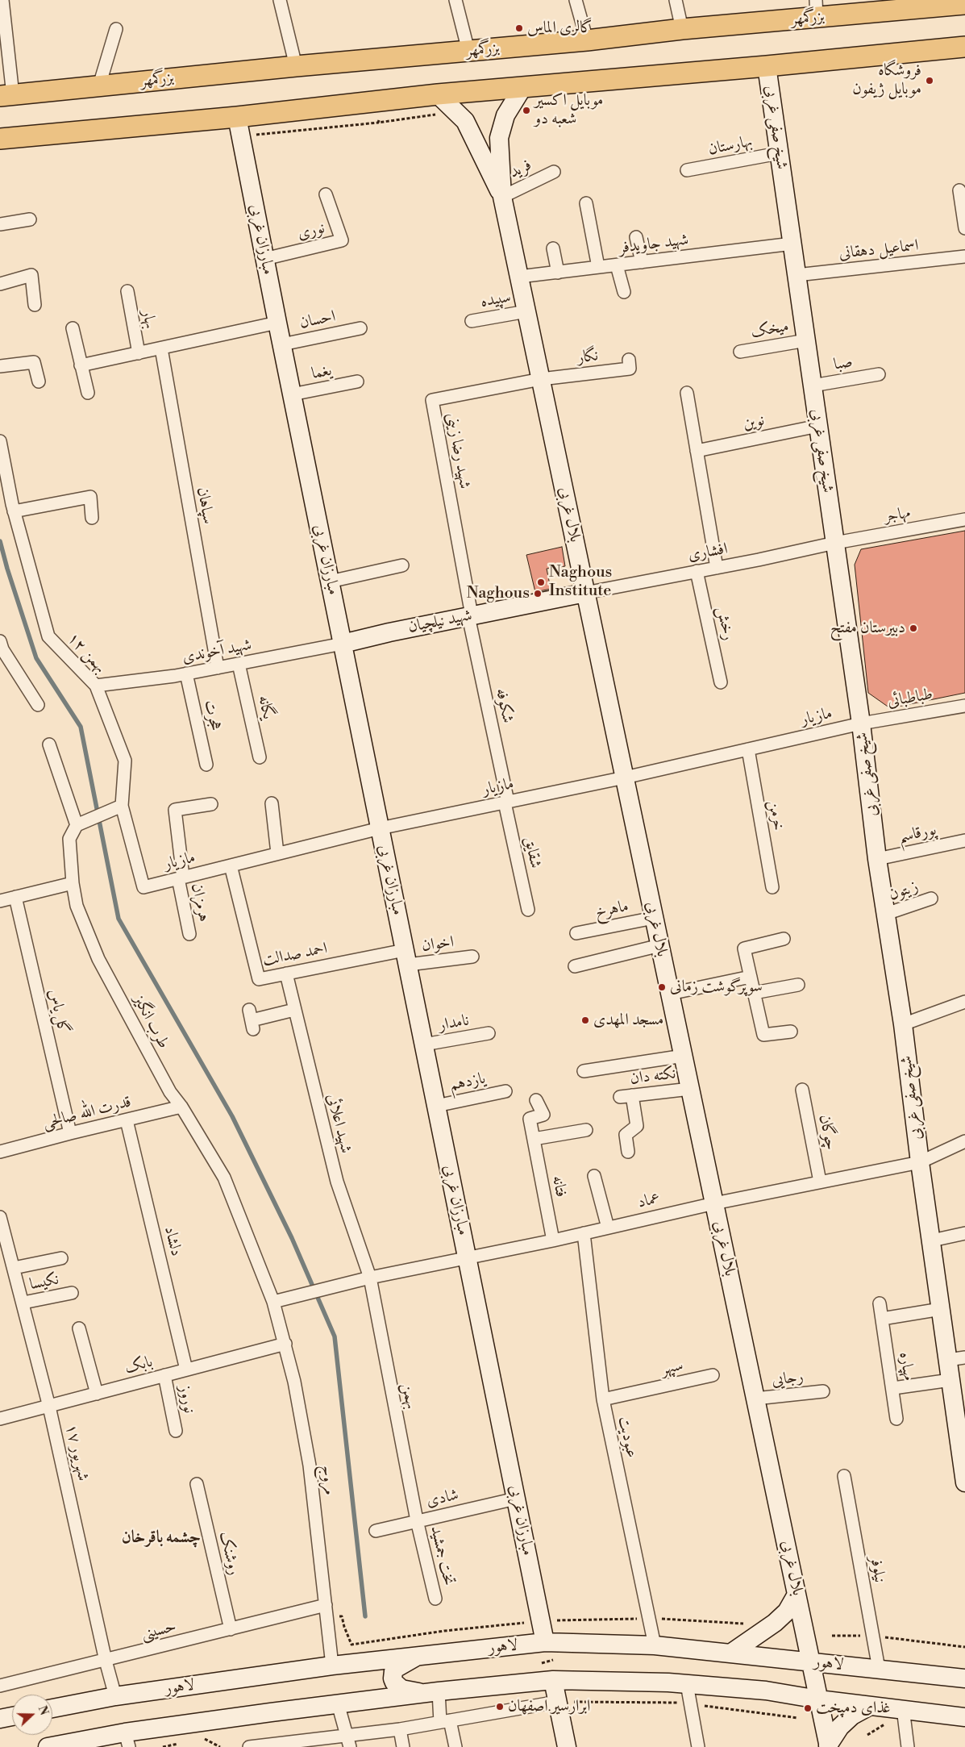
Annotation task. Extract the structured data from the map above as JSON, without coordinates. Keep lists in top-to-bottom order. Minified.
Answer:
{"streets":{"main road":["بزرگمهر"],"street":["شیخ صفی غربی","بهارستان","فرید","نوری","مبارزان غربی","شهید جاویدفر","اسماعیل دهقانی","سپیده","بهار","احسان","میخک","نگار","صبا","یغما","نوین","شهید رضا زینی","سپاهان","بلال غربی","مهاجر","افشاری","شهید نیلچیان","رخش","شهید آخوندی","۱۲ بهمن","طباطبائی","شکوفه","یگانه","هجرت","مازیار","خرمن","پورقاسم","شقایق","زیتون","هرمزان","ماهرخ","اخوان","احمد صدالت","گل یاس","طرب انگیز","نامدار","نکته دان","یازدهم","قدرت الله صالحی","شهید اعلائی","چوگان","فتانه","عماد","دلشاد","نکیسا","بابک","مهپاره","سپهر","رجایی","بهمن","نوروز","عبودیت","۱۷ شهریور","مروج","شادی","روشنک","تخت جمشید","نیلوفر","حسینی","لاهور"]},"crossings":[["شیخ صفی غربی","بهارستان"],["شیخ صفی غربی","شهید جاویدفر"],["شیخ صفی غربی","اسماعیل دهقانی"],["شیخ صفی غربی","میخک"],["شیخ صفی غربی","صبا"],["شیخ صفی غربی","نوین"],["شیخ صفی غربی","مهاجر"],["شیخ صفی غربی","افشاری"],["شیخ صفی غربی","طباطبائی"],["شیخ صفی غربی","مازیار"],["شیخ صفی غربی","پورقاسم"],["شیخ صفی غربی","زیتون"],["شیخ صفی غربی","عماد"],["فرید","بلال غربی"],["نوری","مبارزان غربی"],["مبارزان غربی","احسان"],["مبارزان غربی","یغما"],["مبارزان غربی","شهید نیلچیان"],["مبارزان غربی","شهید آخوندی"],["مبارزان غربی","مازیار"],["مبارزان غربی","اخوان"],["مبارزان غربی","احمد صدالت"],["مبارزان غربی","نامدار"],["مبارزان غربی","یازدهم"],["مبارزان غربی","عماد"],["مبارزان غربی","شادی"],["مبارزان غربی","لاهور"],["شهید جاویدفر","بلال غربی"],["سپیده","بلال غربی"],["نگار","شهید رضا زینی"],["نگار","بلال غربی"],["شهید رضا زینی","بلال غربی"],["شهید رضا زینی","شهید نیلچیان"],["شهید رضا زینی","شکوفه"],["سپاهان","شهید آخوندی"],["بلال غربی","افشاری"],["بلال غربی","شهید نیلچیان"],["بلال غربی","مازیار"],["بلال غربی","ماهرخ"],["بلال غربی","نکته دان"],["بلال غربی","عماد"],["بلال غربی","رجایی"],["بلال غربی","لاهور"],["مهاجر","افشاری"],["افشاری","شهید نیلچیان"],["افشاری","رخش"],["شهید نیلچیان","شهید آخوندی"],["شهید نیلچیان","شکوفه"],["شهید آخوندی","۱۲ بهمن"],["شهید آخوندی","یگانه"],["شهید آخوندی","هجرت"],["۱۲ بهمن","مازیار"],["طباطبائی","مازیار"],["شکوفه","مازیار"],["شکوفه","شقایق"],["مازیار","خرمن"],["مازیار","شقایق"],["مازیار","هرمزان"],["مازیار","احمد صدالت"],["اخوان","احمد صدالت"],["احمد صدالت","شهید اعلائی"],["گل یاس","قدرت الله صالحی"],["طرب انگیز","قدرت الله صالحی"],["طرب انگیز","عماد"],["طرب انگیز","مروج"],["قدرت الله صالحی","دلشاد"],["شهید اعلائی","عماد"],["شهید اعلائی","بهمن"],["چوگان","عماد"],["فتانه","عماد"],["عماد","بهمن"],["عماد","عبودیت"],["عماد","مروج"],["دلشاد","بابک"],["نکیسا","۱۷ شهریور"],["بابک","نوروز"],["بابک","۱۷ شهریور"],["بابک","مروج"],["سپهر","عبودیت"],["بهمن","شادی"],["بهمن","تخت جمشید"],["عبودیت","لاهور"],["۱۷ شهریور","حسینی"],["۱۷ شهریور","لاهور"],["مروج","حسینی"],["مروج","لاهور"],["شادی","تخت جمشید"],["روشنک","حسینی"],["نیلوفر","لاهور"]],"districts":["چشمه باقرخان"],"places":["گالری الماس","فروشگاه موبایل ژیفون","موبایل اکسیر شعبه دو","Naghous Institute","Naghous","دبیرستان مفتح","سوپرگوشت زمانی","مسجد المهدی","ابرارسیر اصفهان","غذای دمپخت"],"north":"right"}
